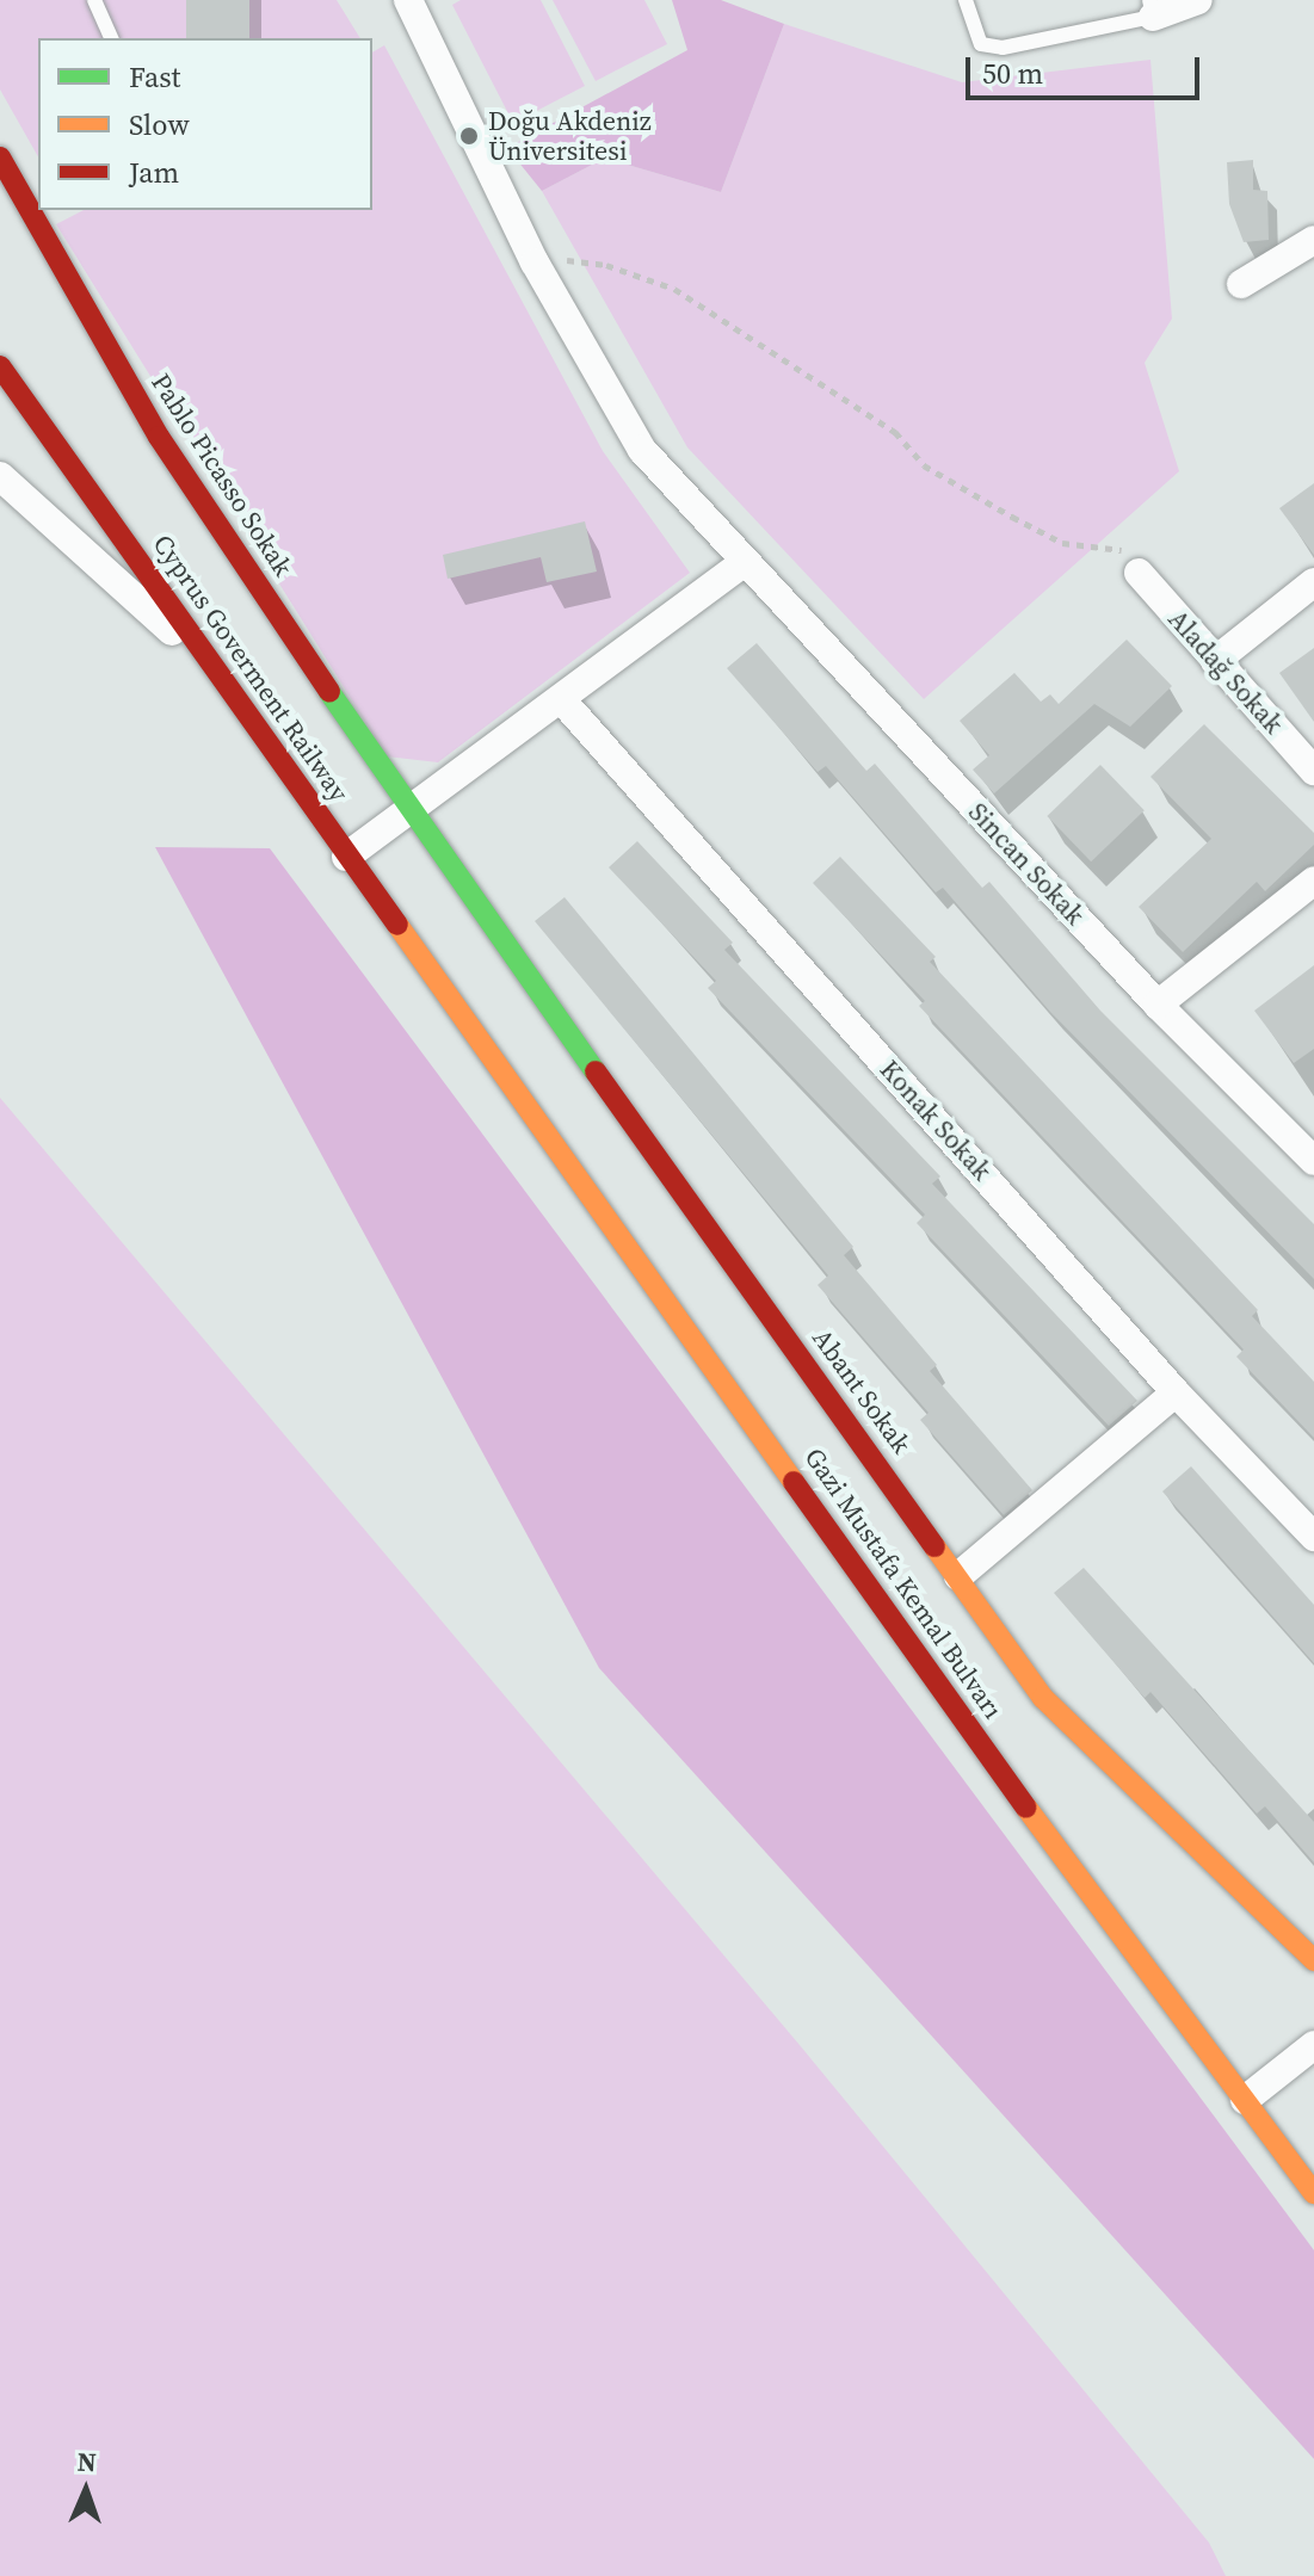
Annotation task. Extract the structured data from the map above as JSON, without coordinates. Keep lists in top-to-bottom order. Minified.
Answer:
{"streets":{"main road":["Pablo Picasso Sokak","Cyprus Goverment Railway","Abant Sokak","Gazi Mustafa Kemal Bulvarı"],"street":["Aladağ Sokak","Sincan Sokak","Konak Sokak"]},"crossings":[["Pablo Picasso Sokak","Abant Sokak"],["Cyprus Goverment Railway","Gazi Mustafa Kemal Bulvarı"]],"places":["Doğu Akdeniz Üniversitesi"],"legend":["Fast","Slow","Jam"],"scale_bar":"50 m","north":"top"}
